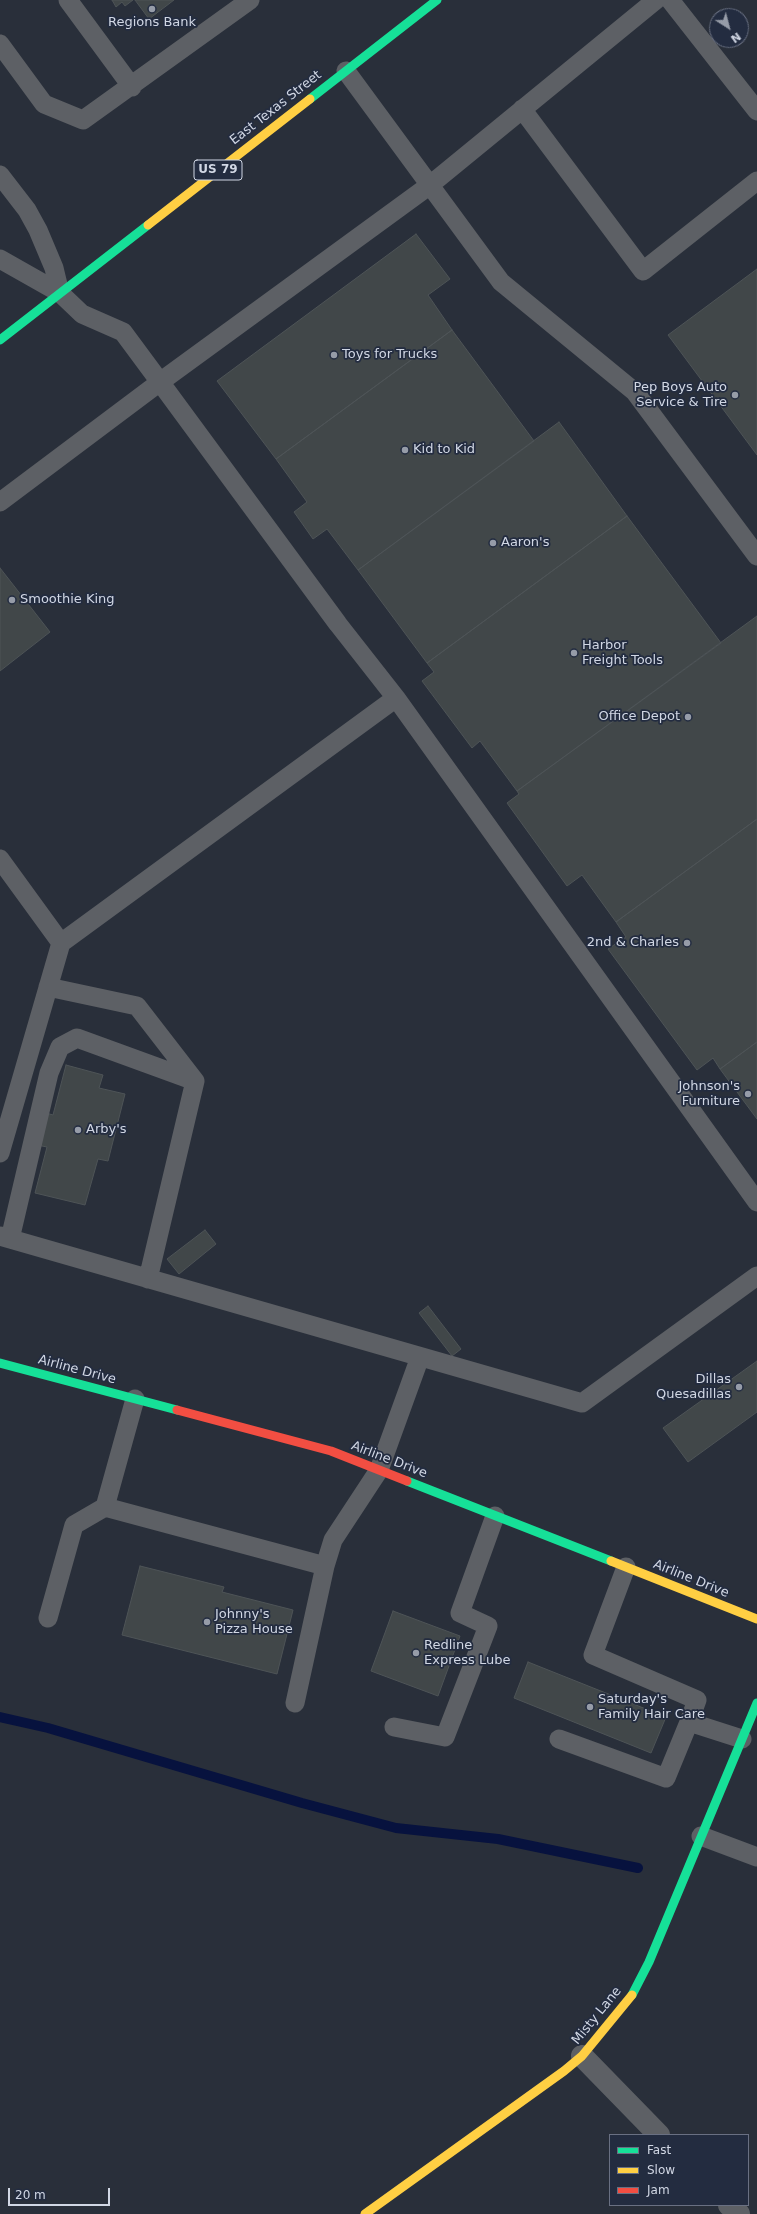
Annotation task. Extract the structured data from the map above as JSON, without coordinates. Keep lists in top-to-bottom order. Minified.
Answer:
{"streets":{"main road":["East Texas Street","US 79","Airline Drive","Misty Lane"]},"places":["Regions Bank","Toys for Trucks","Pep Boys Auto Service & Tire","Kid to Kid","Aaron's","Smoothie King","Harbor Freight Tools","Office Depot","2nd & Charles","Johnson's Furniture","Arby's","Dillas Quesadillas","Johnny's Pizza House","Redline Express Lube","Saturday's Family Hair Care"],"legend":["Fast","Slow","Jam"],"scale_bar":"20 m","north":"bottom right"}
